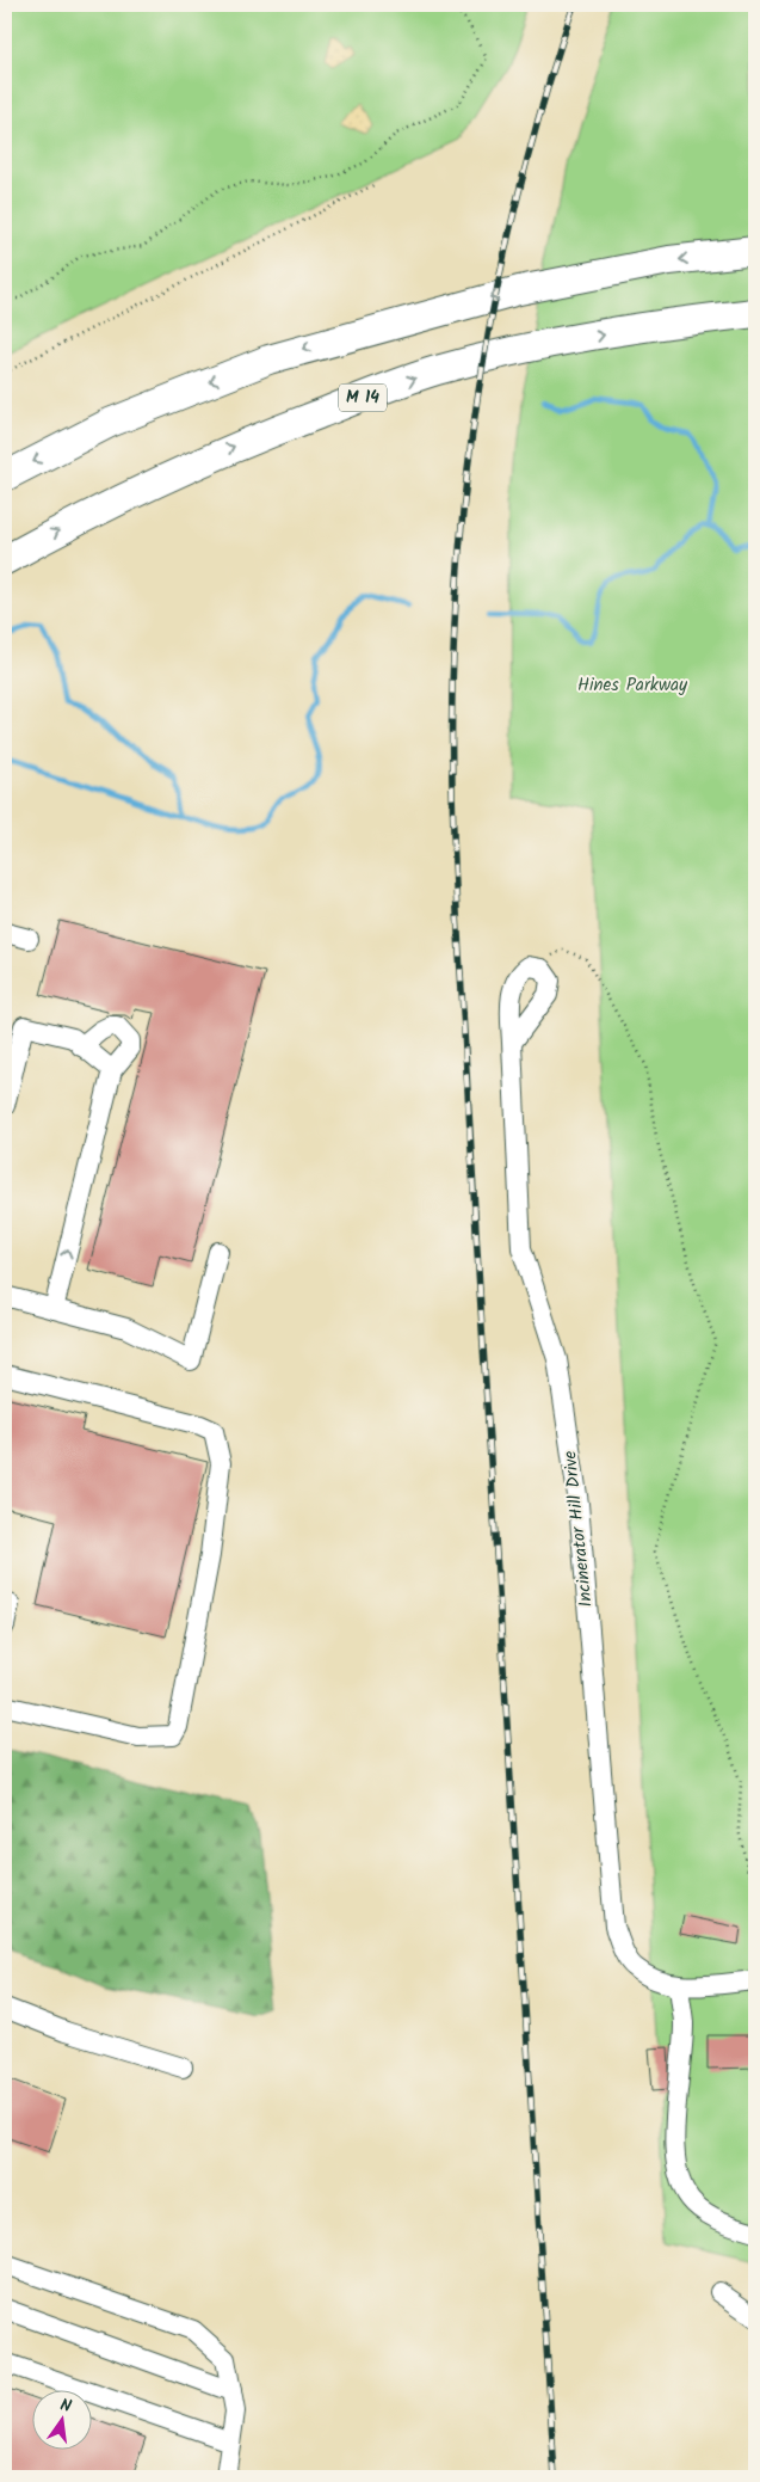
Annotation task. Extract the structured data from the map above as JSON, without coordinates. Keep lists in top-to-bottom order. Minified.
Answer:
{"streets":{"highway":["M 14"],"lane":["Incinerator Hill Drive"]},"parks":["Hines Parkway"],"north":"top"}
